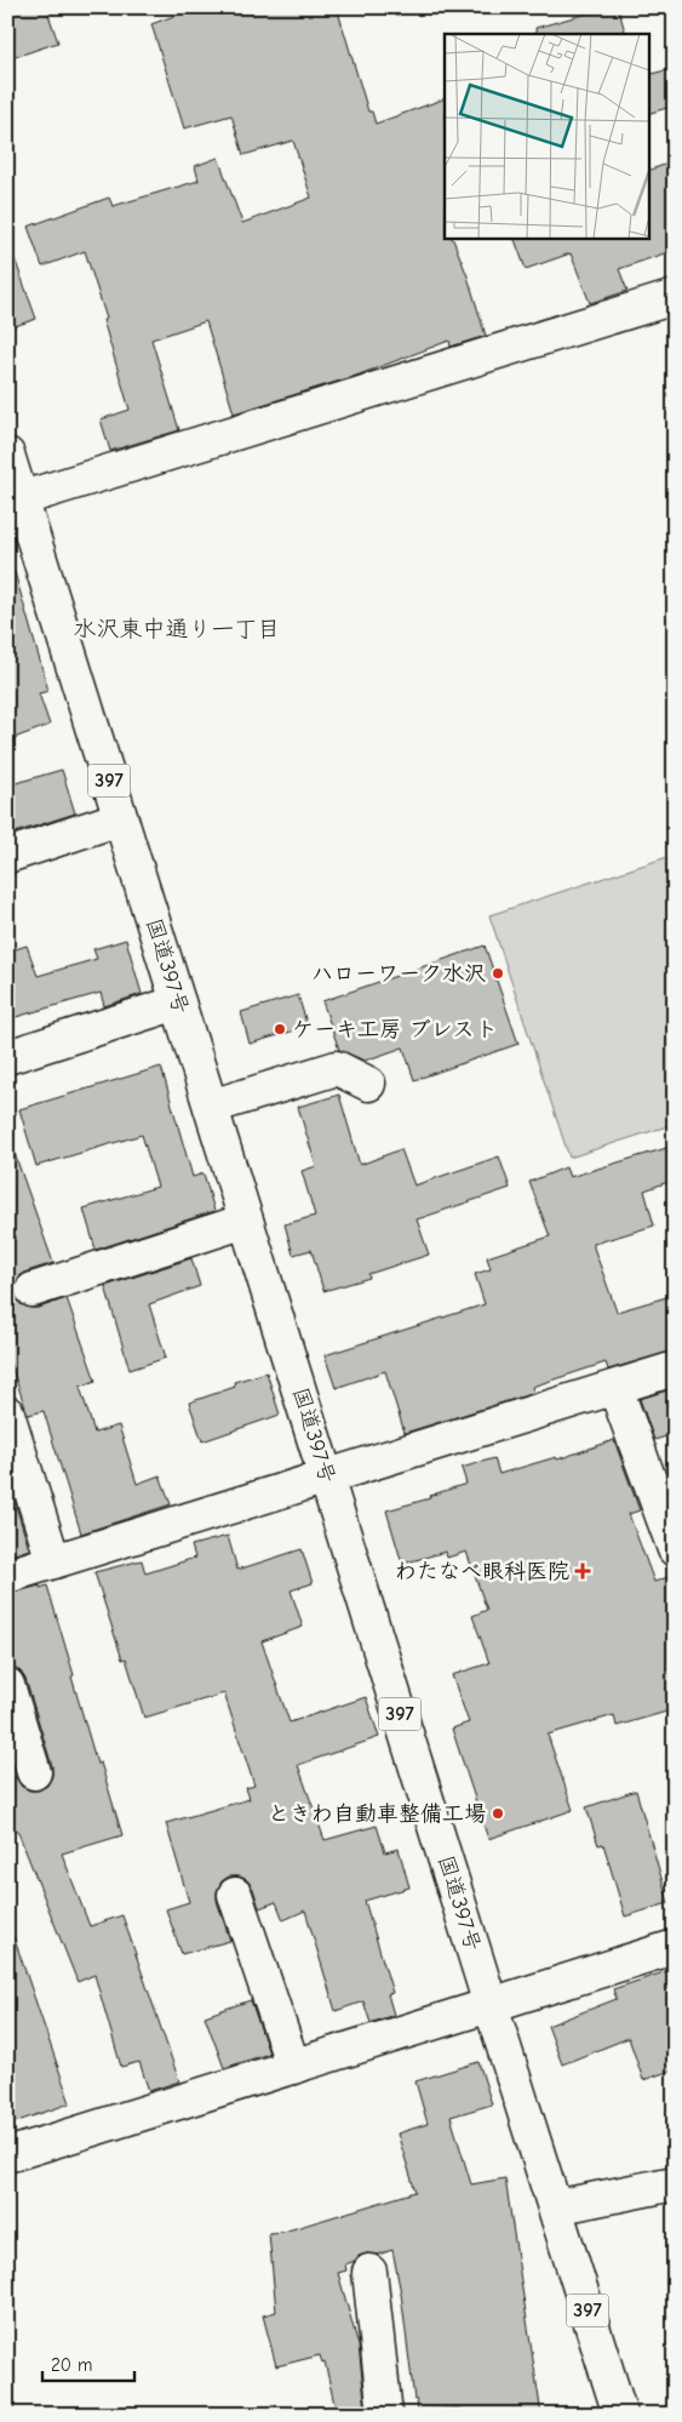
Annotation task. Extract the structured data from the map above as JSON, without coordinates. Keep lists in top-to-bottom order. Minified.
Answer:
{"streets":{"main road":["397","国道397号"]},"districts":["水沢東中通り一丁目"],"places":{"other":["ハローワーク水沢","ケーキ工房 ブレスト","ときわ自動車整備工場"],"health":["わたなべ眼科医院"]},"scale_bar":"20 m"}
